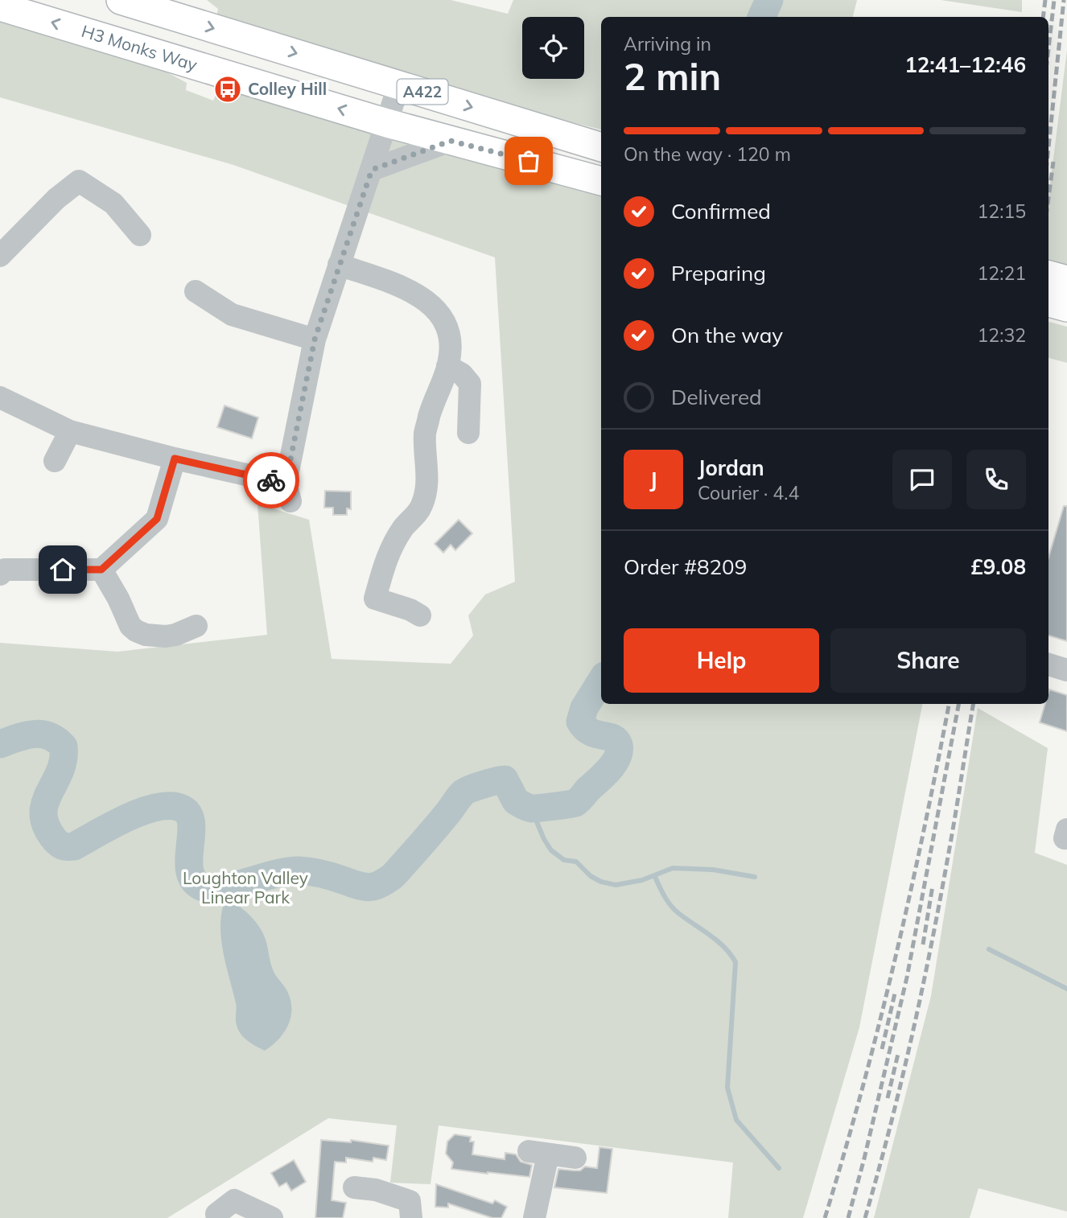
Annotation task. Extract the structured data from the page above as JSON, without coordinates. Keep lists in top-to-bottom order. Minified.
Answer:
{"streets":{"main road":["H3 Monks Way","A422"]},"parks":["Loughton Valley Linear Park"],"places":{"bus stop":["Colley Hill"]},"page":{"heading":["2 min","Arriving in","12:41–12:46"],"panel":["Jordan","Courier · 4.4","Order #8209","£9.08"],"bar":"On the way · 120 m","list":[["Confirmed","12:15"],["Preparing","12:21"],["On the way","12:32"],"Delivered"],"round":"J","buttons":["Help","Share"]}}
